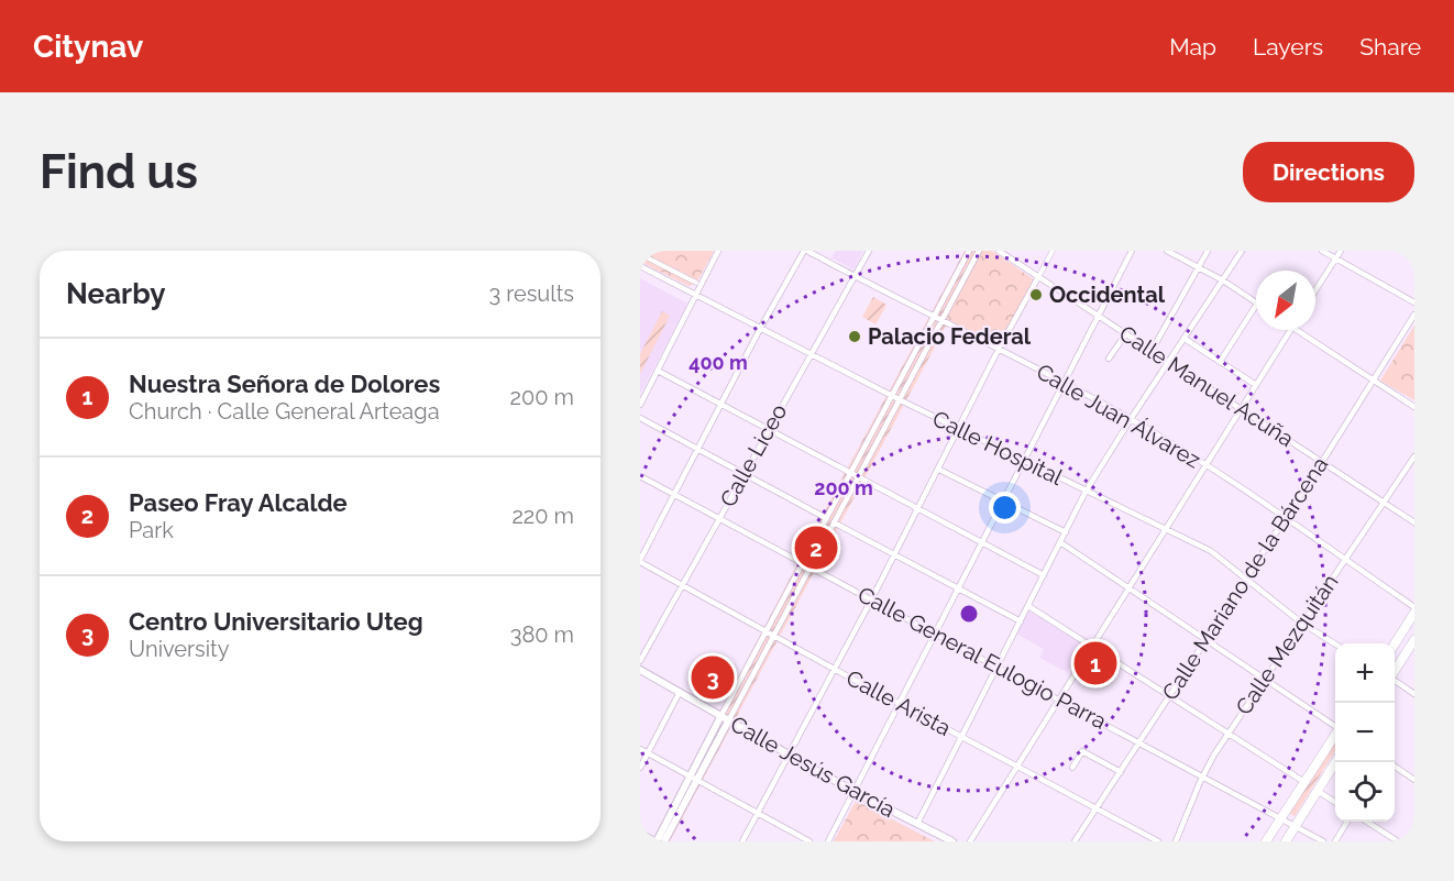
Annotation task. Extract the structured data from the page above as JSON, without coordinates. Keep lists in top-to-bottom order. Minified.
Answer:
{"streets":{"street":["Calle Manuel Acuña","Calle Juan Álvarez","Calle Hospital","Calle Liceo","Calle Mariano de la Bárcena","Calle Mezquitán","Calle General Eulogio Parra","Calle Arista","Calle Jesús García"]},"crossings":[["Calle Manuel Acuña","Calle Mariano de la Bárcena"],["Calle Manuel Acuña","Calle Mezquitán"],["Calle Juan Álvarez","Calle Liceo"],["Calle Juan Álvarez","Calle Mariano de la Bárcena"],["Calle Juan Álvarez","Calle Mezquitán"],["Calle Hospital","Calle Liceo"],["Calle Hospital","Calle Mariano de la Bárcena"],["Calle Hospital","Calle Mezquitán"],["Calle Liceo","Calle General Eulogio Parra"],["Calle Liceo","Calle Arista"],["Calle Mariano de la Bárcena","Calle General Eulogio Parra"],["Calle Mariano de la Bárcena","Calle Arista"],["Calle Mezquitán","Calle General Eulogio Parra"]],"places":["Occidental","Palacio Federal"],"north":"bottom left","page":{"header":"Citynav","nav":["Map","Layers","Share"],"buttons":"Directions","title":"Find us","heading":["Nearby","3 results"],"list":[{"mark":"1","name":"Nuestra Señora de Dolores","note":"Church · Calle General Arteaga","value":"200 m"},{"mark":"2","name":"Paseo Fray Alcalde","note":"Park","value":"220 m"},{"mark":"3","name":"Centro Universitario Uteg","note":"University","value":"380 m"}],"pins":["2","1","3"],"map_buttons":["+","−"]},"rings":["400 m","200 m"]}
